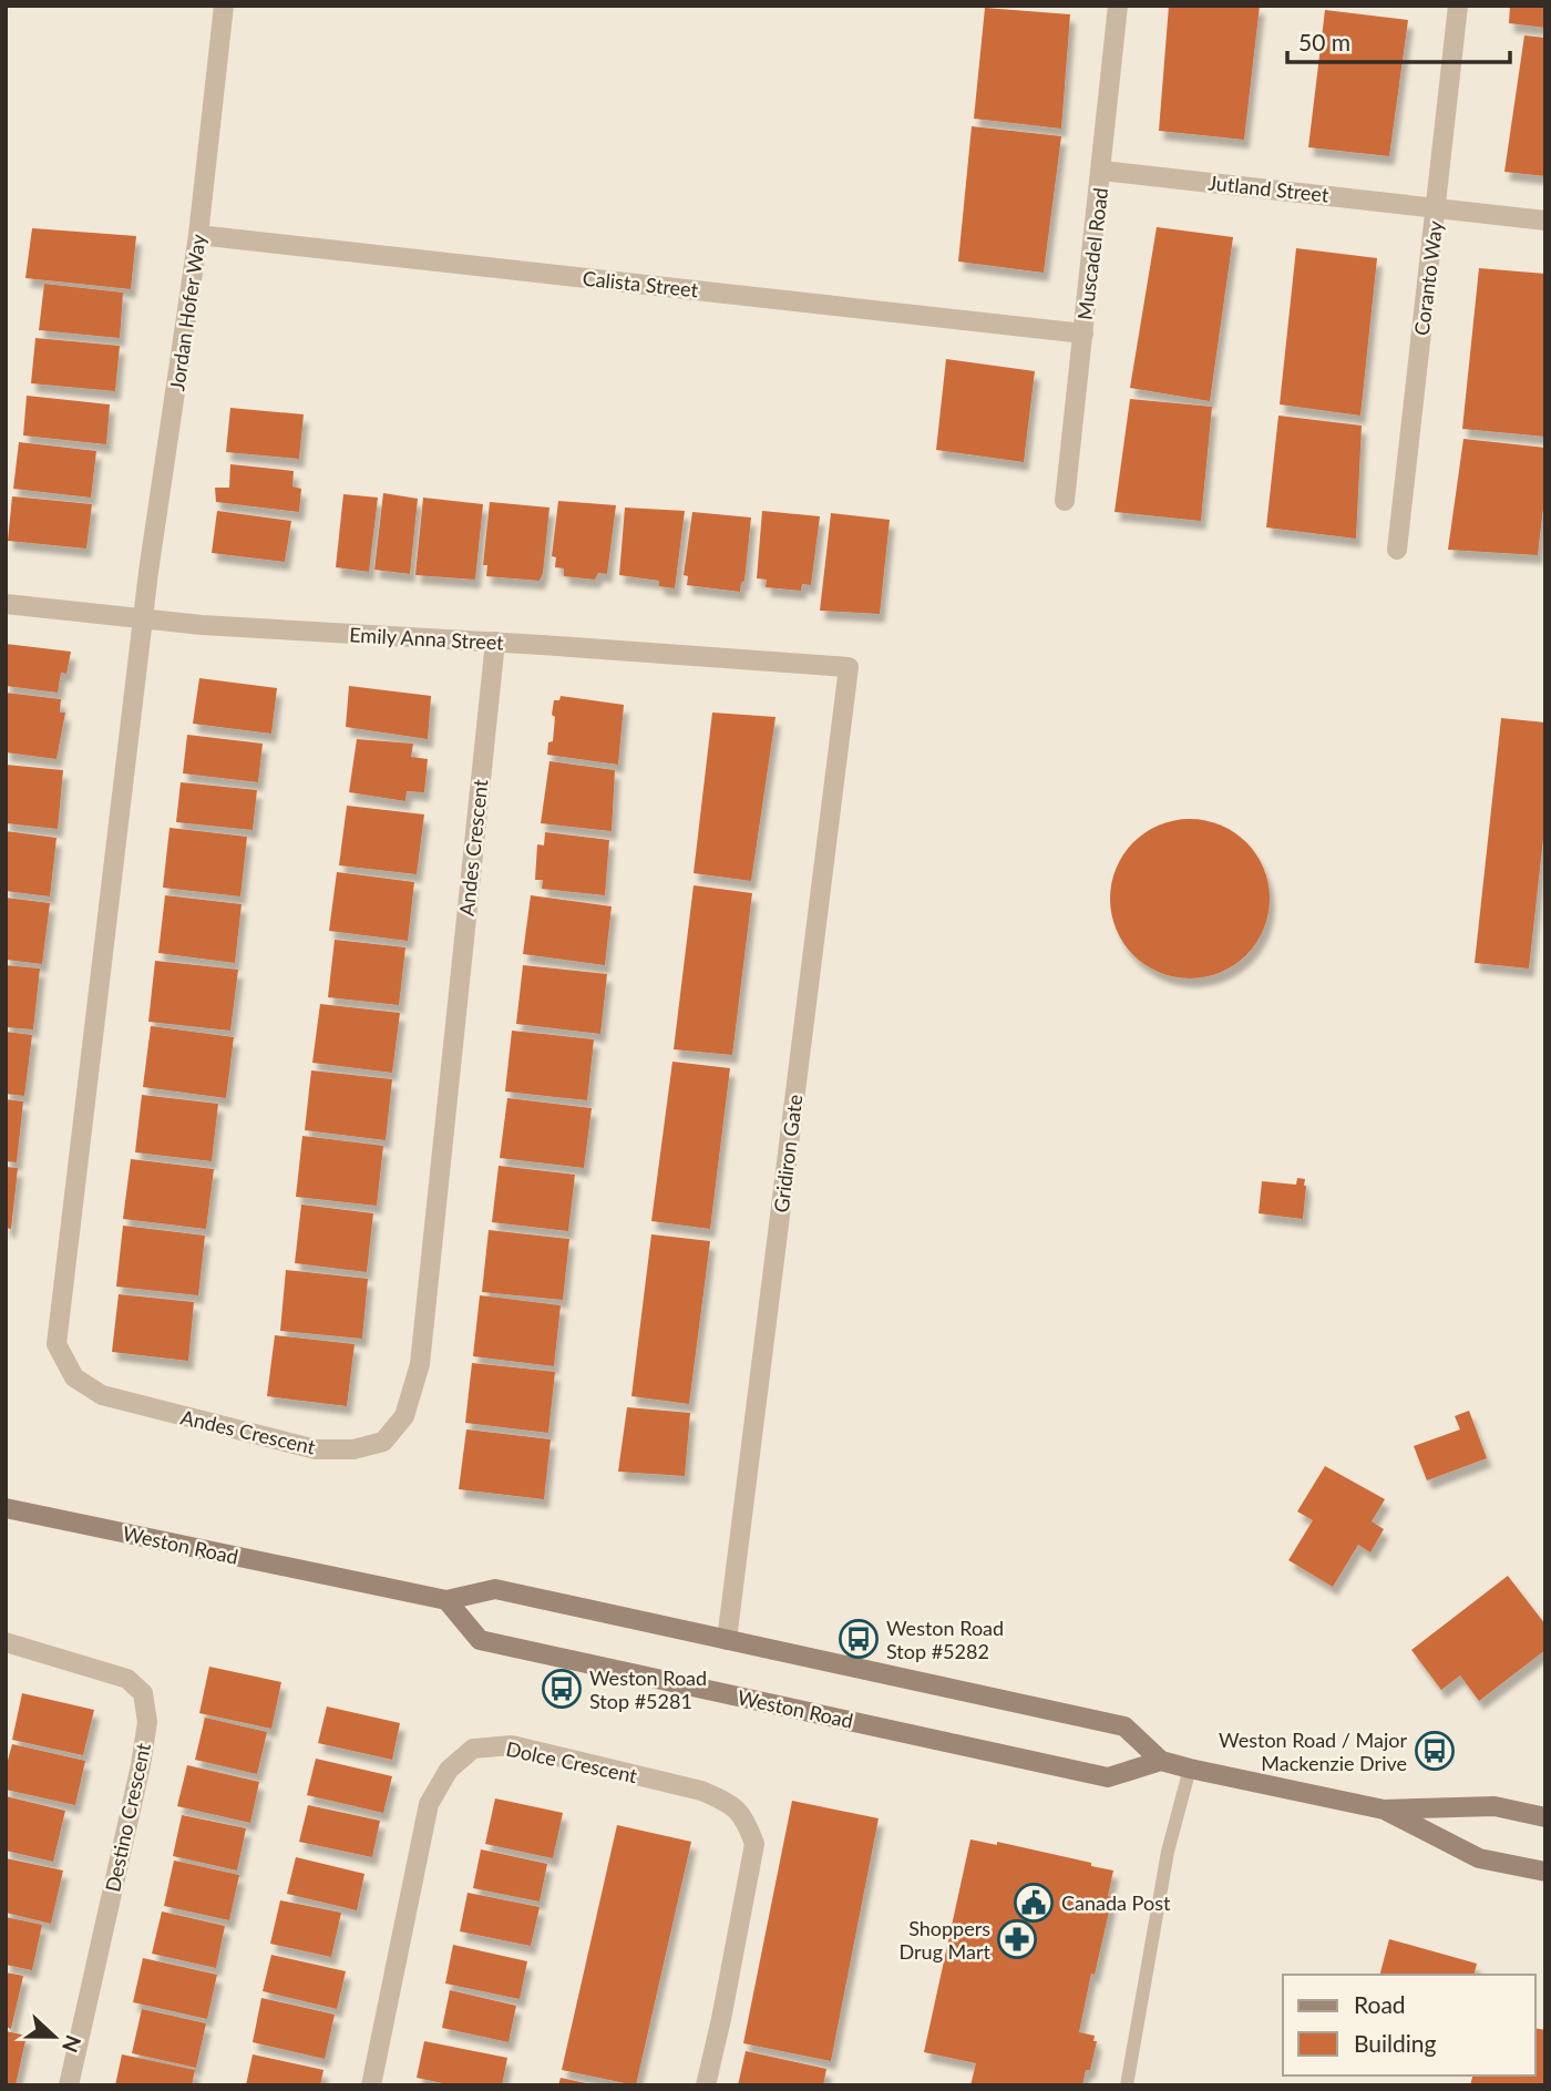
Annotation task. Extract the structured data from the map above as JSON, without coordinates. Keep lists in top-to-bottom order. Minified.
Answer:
{"streets":{"main road":["Weston Road"],"street":["Jutland Street","Muscadel Road","Coranto Way","Calista Street","Jordan Hofer Way","Emily Anna Street","Andes Crescent","Gridiron Gate","Dolce Crescent","Destino Crescent"]},"crossings":[["Jutland Street","Muscadel Road"],["Jutland Street","Coranto Way"],["Muscadel Road","Calista Street"],["Calista Street","Jordan Hofer Way"],["Jordan Hofer Way","Emily Anna Street"],["Jordan Hofer Way","Andes Crescent"],["Emily Anna Street","Andes Crescent"],["Emily Anna Street","Gridiron Gate"],["Gridiron Gate","Weston Road"]],"places":{"bus stop":["Weston Road Stop #5282","Weston Road Stop #5281","Weston Road / Major Mackenzie Drive"],"public building":["Canada Post"],"pharmacy":["Shoppers Drug Mart"]},"legend":["Road","Building"],"scale_bar":"50 m","north":"right"}
